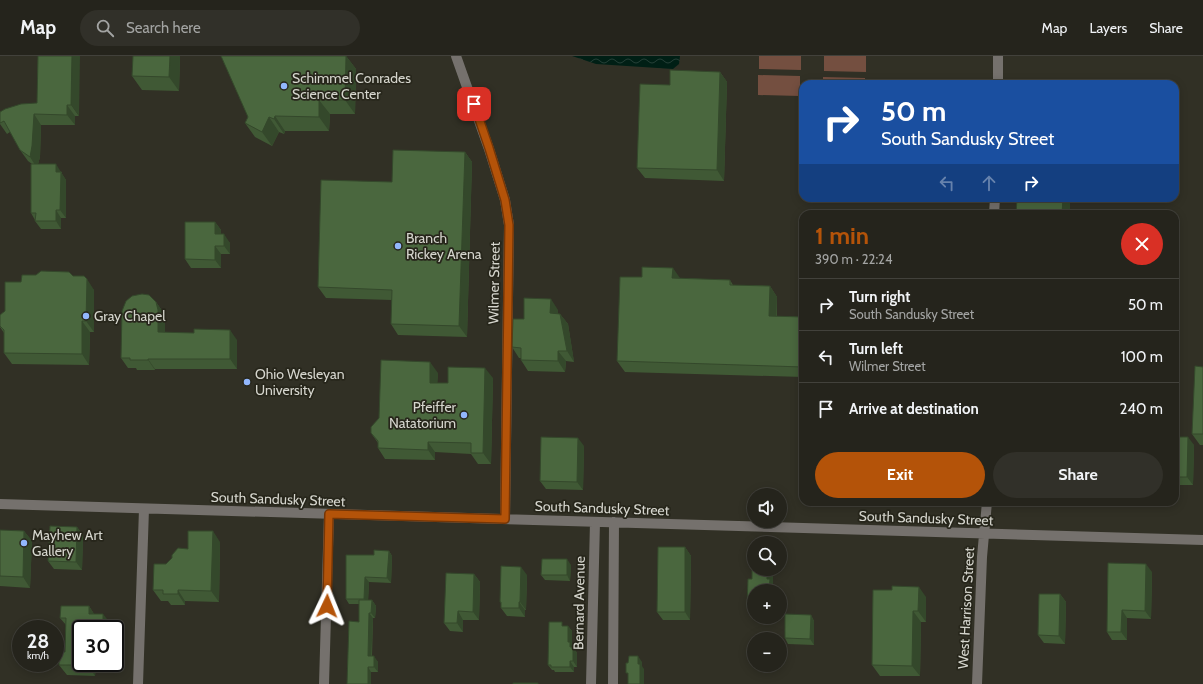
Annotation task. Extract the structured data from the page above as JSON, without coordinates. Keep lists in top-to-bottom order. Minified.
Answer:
{"streets":{"street":["Wilmer Street","South Sandusky Street","Bernard Avenue","West Harrison Street"]},"crossings":[["Wilmer Street","South Sandusky Street"],["South Sandusky Street","Bernard Avenue"],["South Sandusky Street","West Harrison Street"]],"places":["Schimmel Conrades Science Center","Branch Rickey Arena","Gray Chapel","Ohio Wesleyan University","Pfeiffer Natatorium","Mayhew Art Gallery"],"page":{"header":"Map","search":"Search here","nav":["Map","Layers","Share"],"turn":["50 m","South Sandusky Street"],"heading":["1 min","390 m · 22:24"],"list":[{"name":"Turn right","note":"South Sandusky Street","value":"50 m"},{"name":"Turn left","note":"Wilmer Street","value":"100 m"},{"name":"Arrive at destination","value":"240 m"}],"buttons":["Exit","Share"],"map_buttons":["+","−"],"speed":"28 km/h","limit":"30"}}
